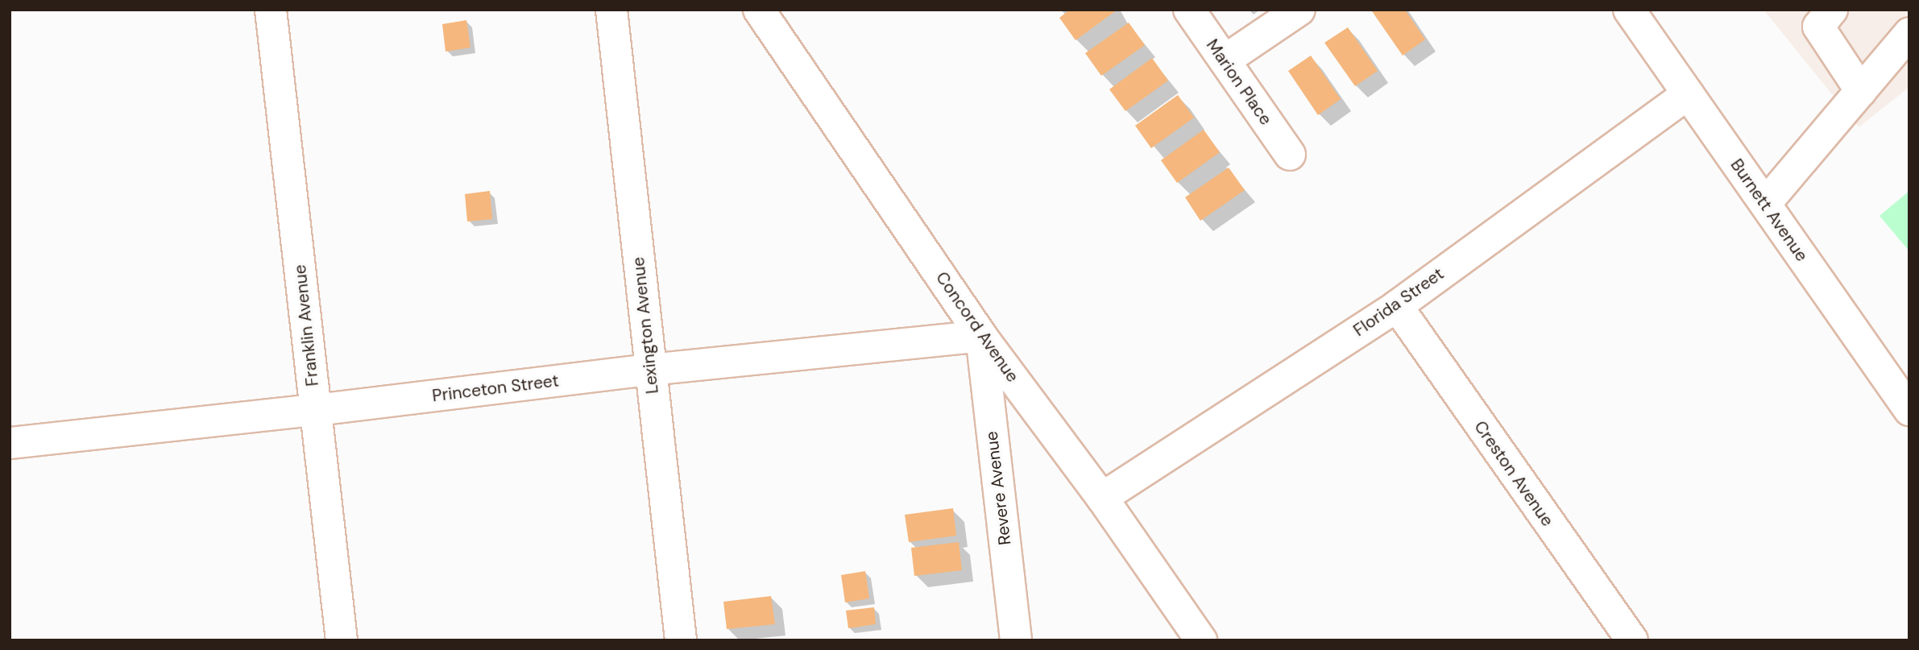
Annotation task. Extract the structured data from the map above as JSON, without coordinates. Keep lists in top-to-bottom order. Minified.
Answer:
{"streets":{"street":["Marion Place","Burnett Avenue","Florida Street","Franklin Avenue","Lexington Avenue","Concord Avenue","Princeton Street","Creston Avenue","Revere Avenue"]},"crossings":[["Burnett Avenue","Florida Street"],["Florida Street","Concord Avenue"],["Florida Street","Creston Avenue"],["Franklin Avenue","Princeton Street"],["Lexington Avenue","Princeton Street"],["Concord Avenue","Princeton Street"],["Concord Avenue","Revere Avenue"],["Princeton Street","Revere Avenue"]]}
